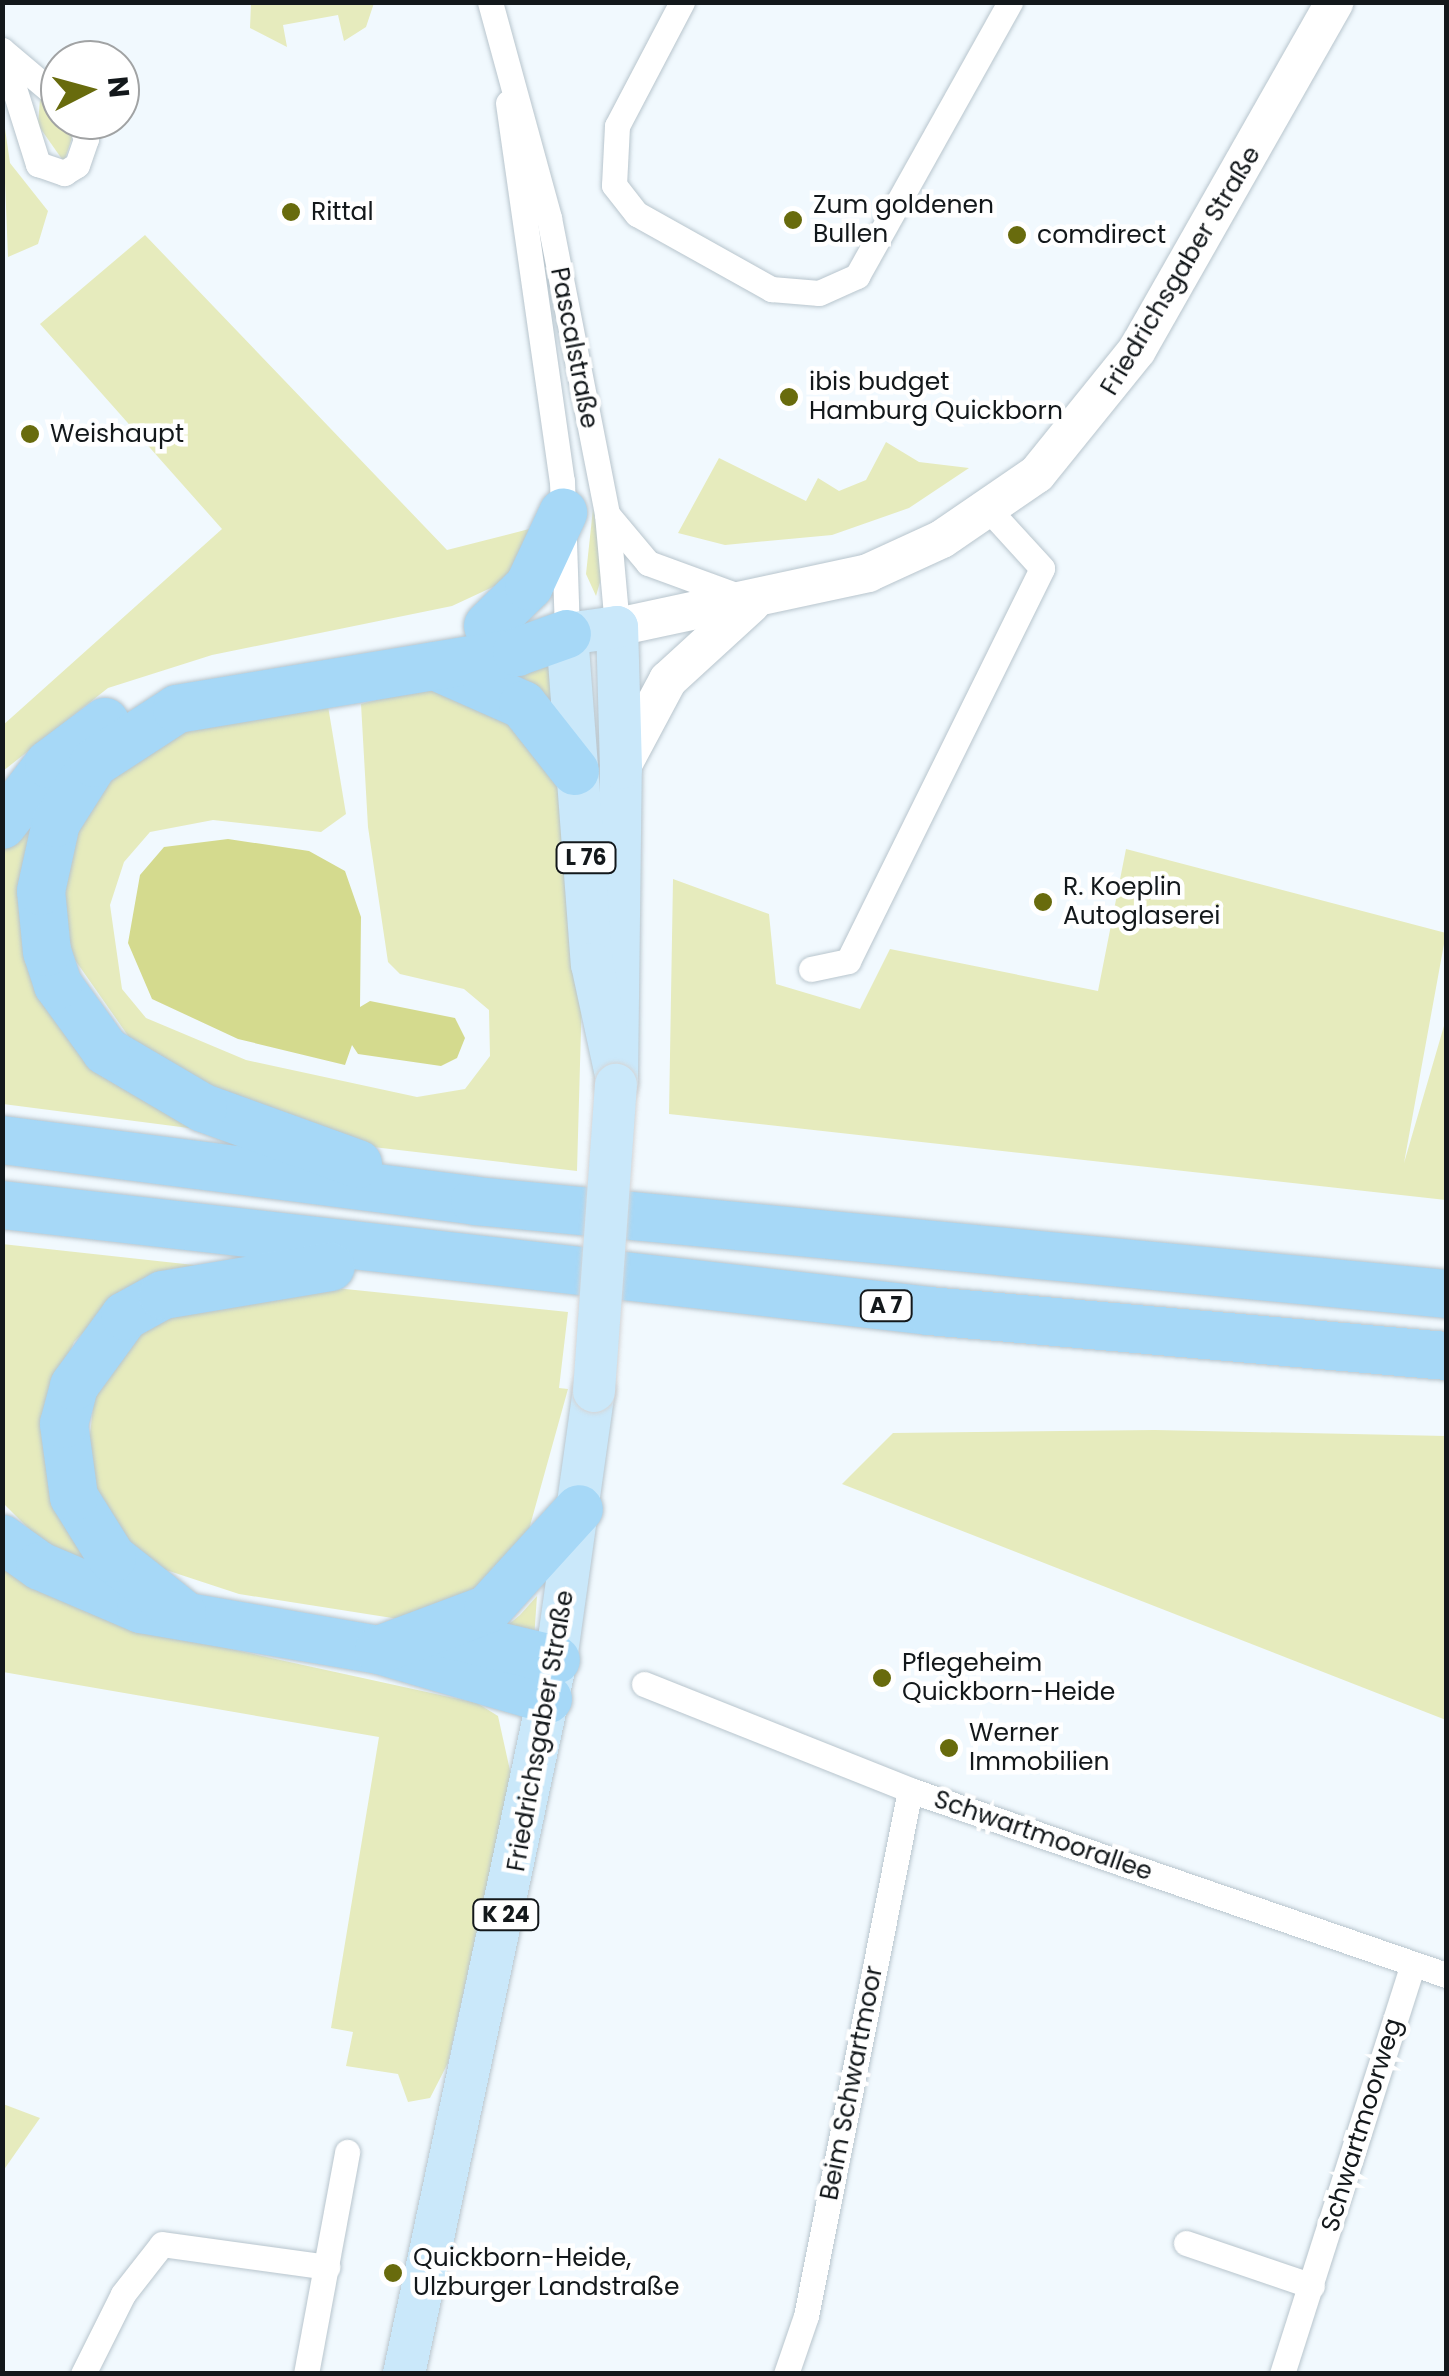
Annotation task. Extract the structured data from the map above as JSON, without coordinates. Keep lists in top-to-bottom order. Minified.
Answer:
{"streets":{"highway":["A 7"],"main road":["Friedrichsgaber Straße","L 76","K 24"],"street":["Pascalstraße","Schwartmoorallee","Beim Schwartmoor","Schwartmoorweg"]},"crossings":[["Friedrichsgaber Straße","Pascalstraße"],["Schwartmoorallee","Beim Schwartmoor"],["Schwartmoorallee","Schwartmoorweg"]],"places":["Rittal","Zum goldenen Bullen","comdirect","ibis budget Hamburg Quickborn","Weishaupt","R. Koeplin Autoglaserei","Pflegeheim Quickborn-Heide","Werner Immobilien","Quickborn-Heide, Ulzburger Landstraße"],"north":"right"}
